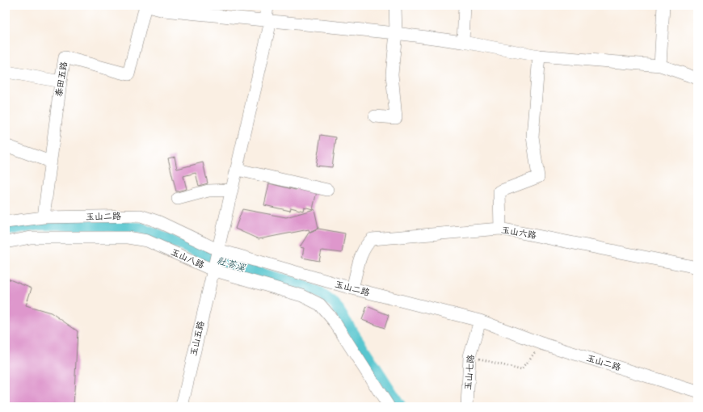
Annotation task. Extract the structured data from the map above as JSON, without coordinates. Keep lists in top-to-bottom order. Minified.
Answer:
{"streets":{"street":["泰田五路","玉山二路","玉山六路","玉山八路","玉山五路","玉山七路"]},"crossings":[["泰田五路","玉山二路"],["玉山二路","玉山六路"],["玉山二路","玉山五路"],["玉山二路","玉山七路"],["玉山八路","玉山五路"]],"water":["社苓溪"]}
